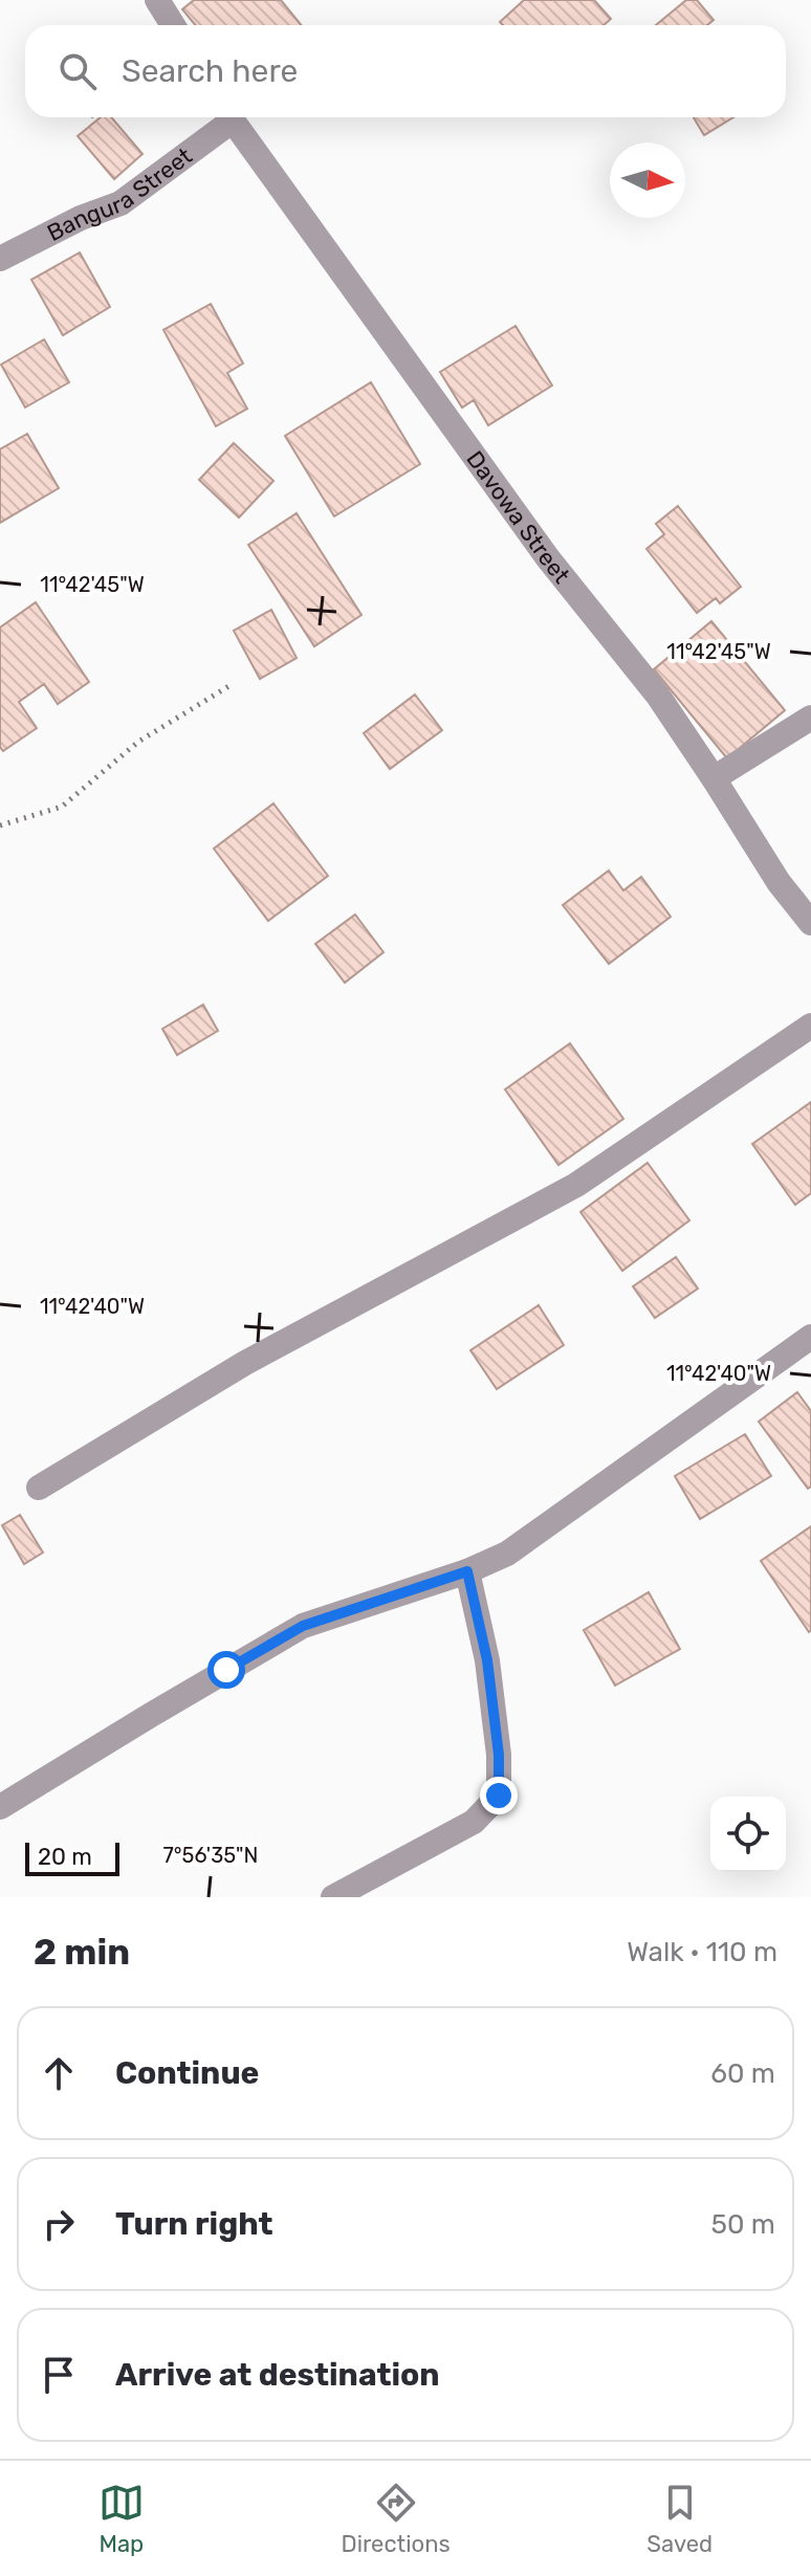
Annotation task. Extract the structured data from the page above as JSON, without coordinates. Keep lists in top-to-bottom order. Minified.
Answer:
{"streets":{"street":["Bangura Street","Davowa Street"]},"scale_bar":"20 m","north":"right","page":{"search":"Search here","scale":"20 m","heading":["2 min","Walk · 110 m"],"list":[["Continue","60 m"],["Turn right","50 m"],"Arrive at destination"],"nav":["Map","Directions","Saved"]},"coordinates":["11°42'45\"W","11°42'40\"W","7°56'35\"N"]}
